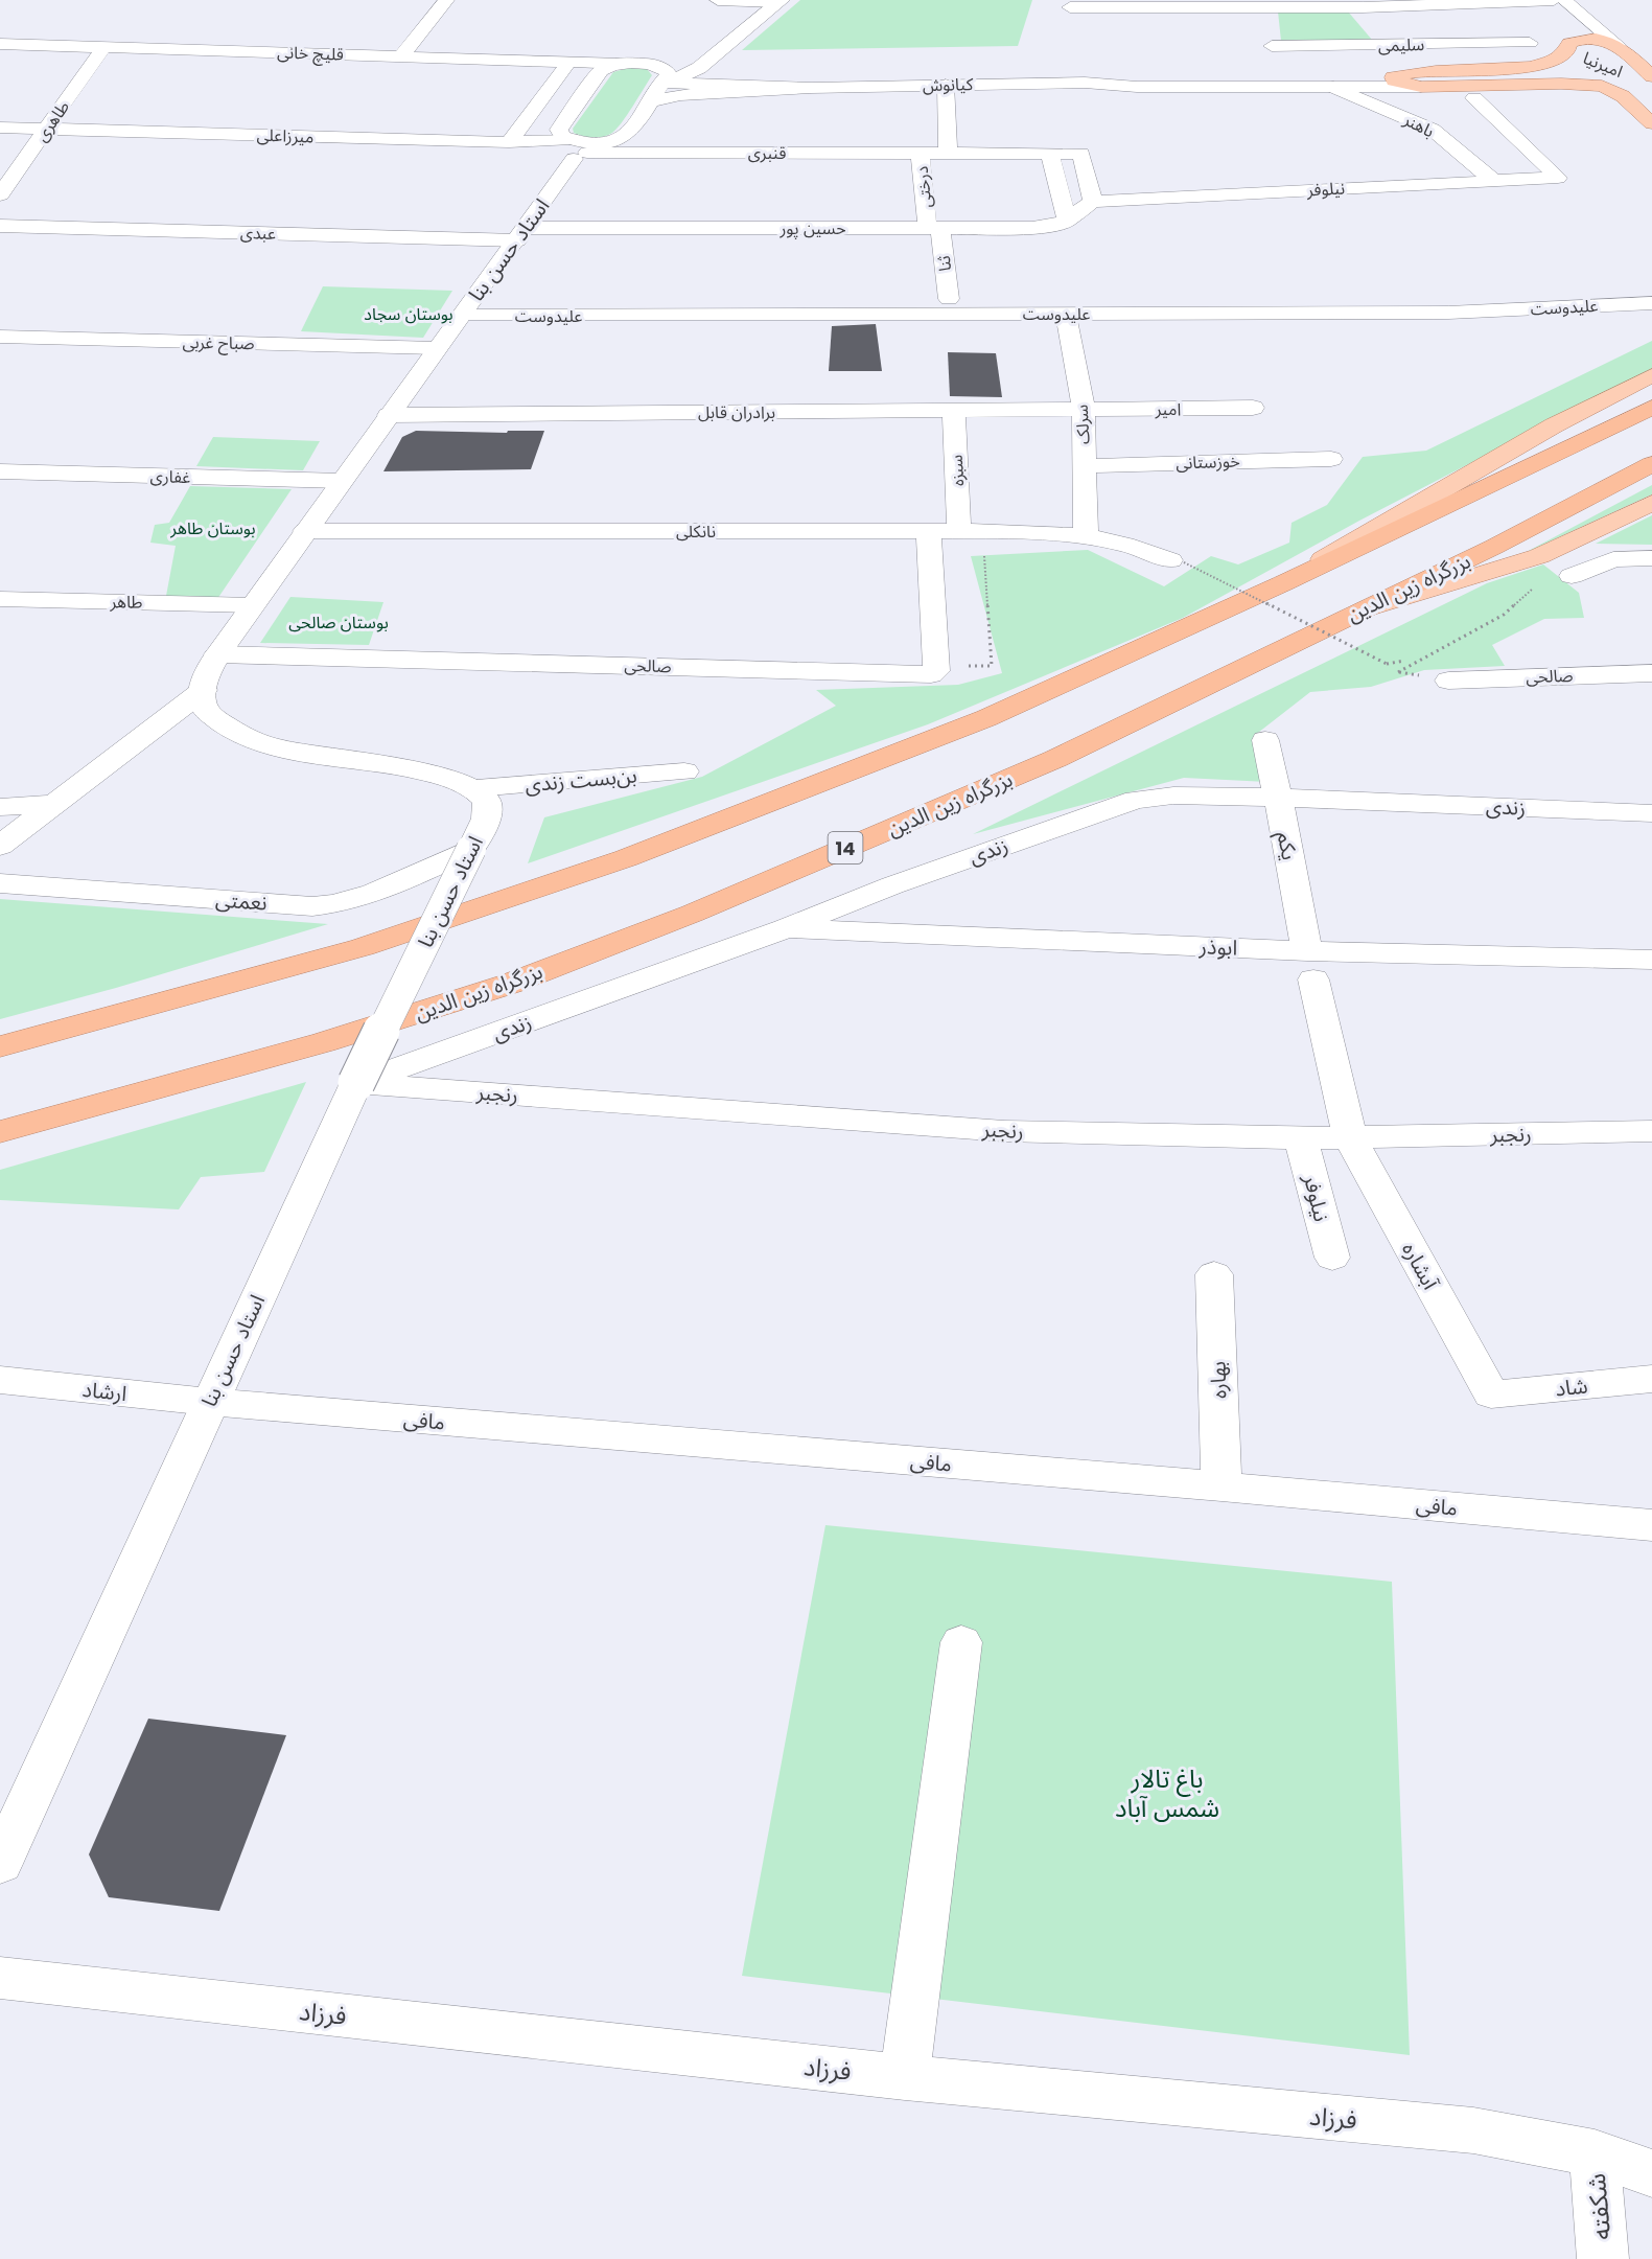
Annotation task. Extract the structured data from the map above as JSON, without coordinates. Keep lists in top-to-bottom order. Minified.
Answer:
{"streets":{"highway":["بزرگراه زین الدین","14"],"main road":["امیرنیا"],"street":["سلیمی","قلیچ خانی","کیانوش","طاهری","باهنر","میرزاعلی","قنبری","درختی","نیلوفر","حسین پور","عبدی","استاد حسن بنا","ثنا","علیدوست","صباح غربی","امیر","برادران قابل","سرلک","خوزستانی","سبزه","غفاری","نانکلی","طاهر","صالحی","بن‌بست زندی","زندی","یکم","نعمتی","ابوذر","رنجبر","آبشاره","بهاره","شاد","ارشاد","مافی","فرزاد","شکفته"]},"crossings":[["قلیچ خانی","طاهری"],["طاهری","میرزاعلی"],["باهنر","نیلوفر"],["میرزاعلی","قنبری"],["میرزاعلی","استاد حسن بنا"],["قنبری","درختی"],["قنبری","نیلوفر"],["قنبری","حسین پور"],["قنبری","استاد حسن بنا"],["درختی","حسین پور"],["درختی","ثنا"],["نیلوفر","حسین پور"],["نیلوفر","رنجبر"],["حسین پور","عبدی"],["حسین پور","استاد حسن بنا"],["حسین پور","ثنا"],["عبدی","استاد حسن بنا"],["استاد حسن بنا","علیدوست"],["استاد حسن بنا","صباح غربی"],["استاد حسن بنا","برادران قابل"],["استاد حسن بنا","غفاری"],["استاد حسن بنا","نانکلی"],["استاد حسن بنا","طاهر"],["استاد حسن بنا","صالحی"],["استاد حسن بنا","بن‌بست زندی"],["استاد حسن بنا","زندی"],["استاد حسن بنا","نعمتی"],["استاد حسن بنا","رنجبر"],["استاد حسن بنا","ارشاد"],["استاد حسن بنا","مافی"],["علیدوست","سرلک"],["امیر","برادران قابل"],["امیر","سرلک"],["برادران قابل","سرلک"],["برادران قابل","سبزه"],["سرلک","خوزستانی"],["سرلک","نانکلی"],["سبزه","نانکلی"],["زندی","یکم"],["زندی","ابوذر"],["زندی","رنجبر"],["یکم","ابوذر"],["یکم","رنجبر"],["یکم","آبشاره"],["رنجبر","آبشاره"],["آبشاره","شاد"],["بهاره","مافی"],["ارشاد","مافی"],["فرزاد","شکفته"]],"parks":["بوستان سجاد","بوستان طاهر","بوستان صالحی","باغ تالار شمس آباد"]}
